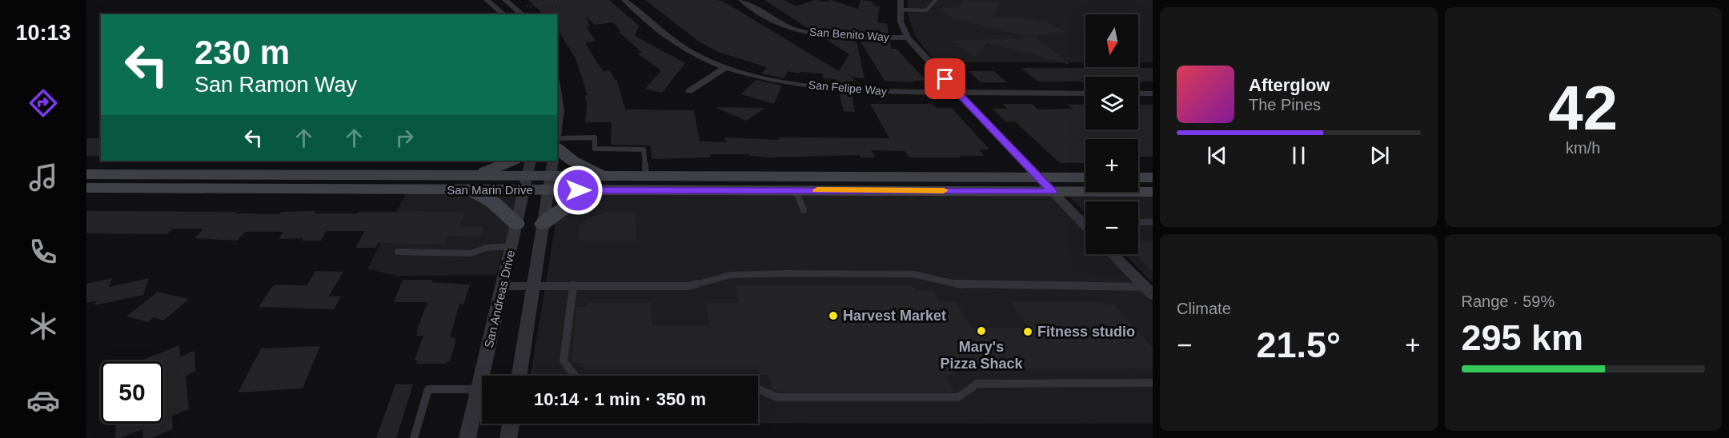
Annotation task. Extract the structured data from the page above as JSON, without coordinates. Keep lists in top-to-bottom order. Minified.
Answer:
{"streets":{"main road":["San Marin Drive"],"street":["San Benito Way","San Felipe Way","San Andreas Drive"]},"crossings":[["San Marin Drive","San Andreas Drive"]],"places":["Harvest Market","Mary's Pizza Shack","Fitness studio"],"north":"bottom","page":{"tabs":"10:13","tile":[["42","km/h"],"Climate",["Range · 59%","295 km"]],"map_buttons":["+","−"],"turn":["230 m","San Ramon Way"],"song":["Afterglow","The Pines"],"heat":["−","21.5°","+"],"limit":"50","trip":"10:14 · 1 min · 350 m"}}
